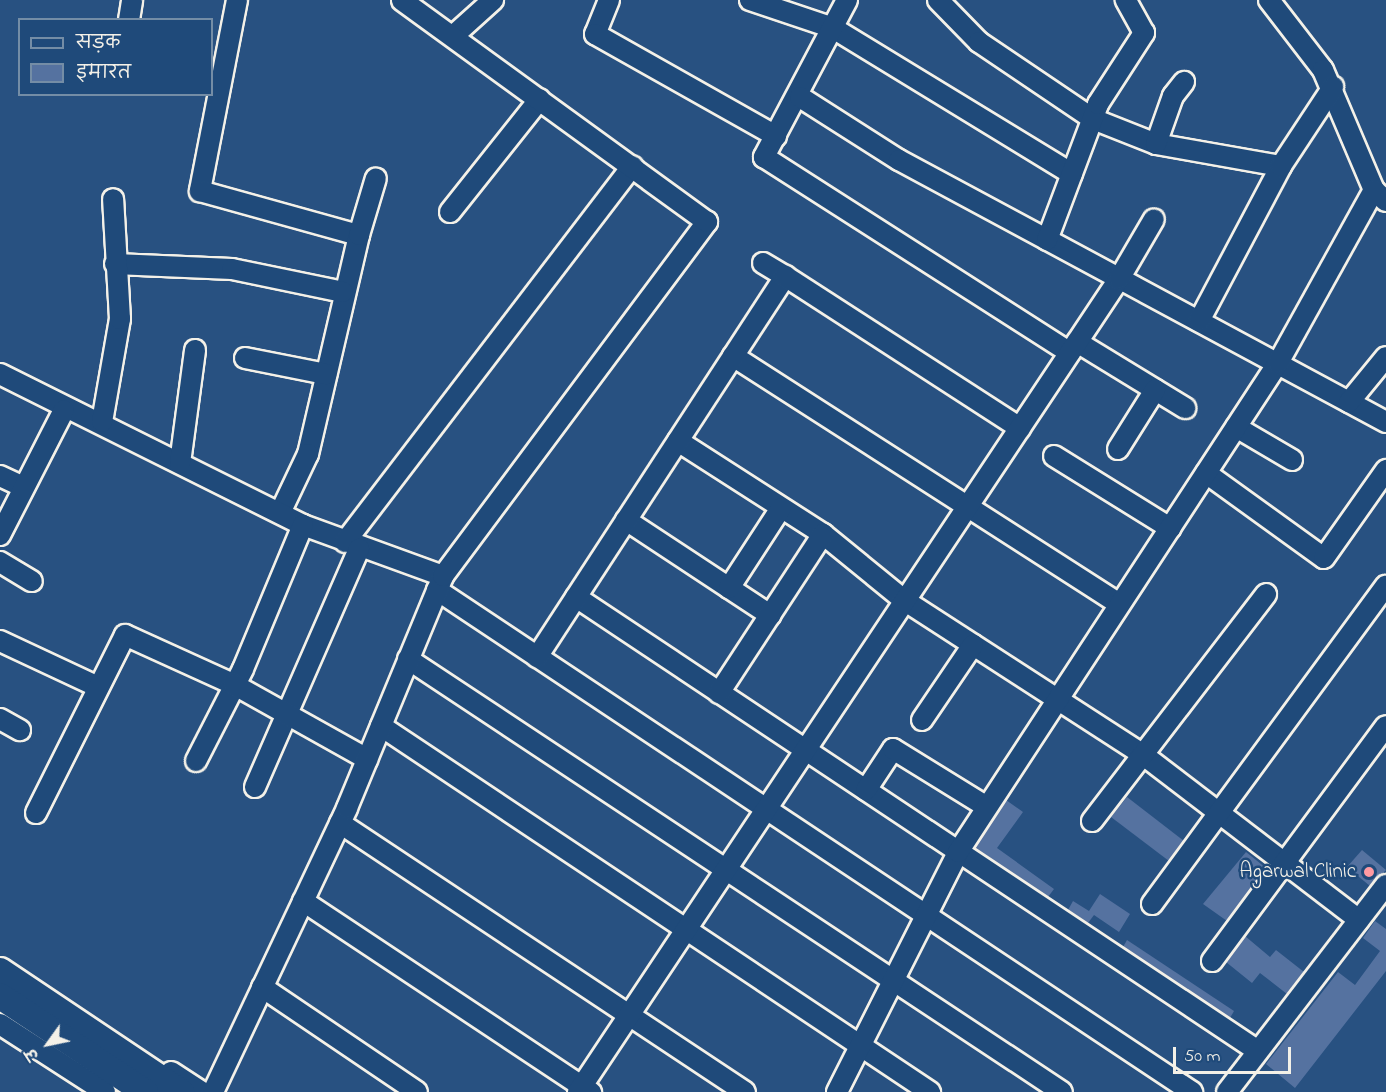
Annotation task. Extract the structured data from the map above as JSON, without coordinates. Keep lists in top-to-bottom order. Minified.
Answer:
{"places":["Agarwal Clinic"],"legend":["सड़क","इमारत"],"scale_bar":"50 m","north":"bottom left"}
